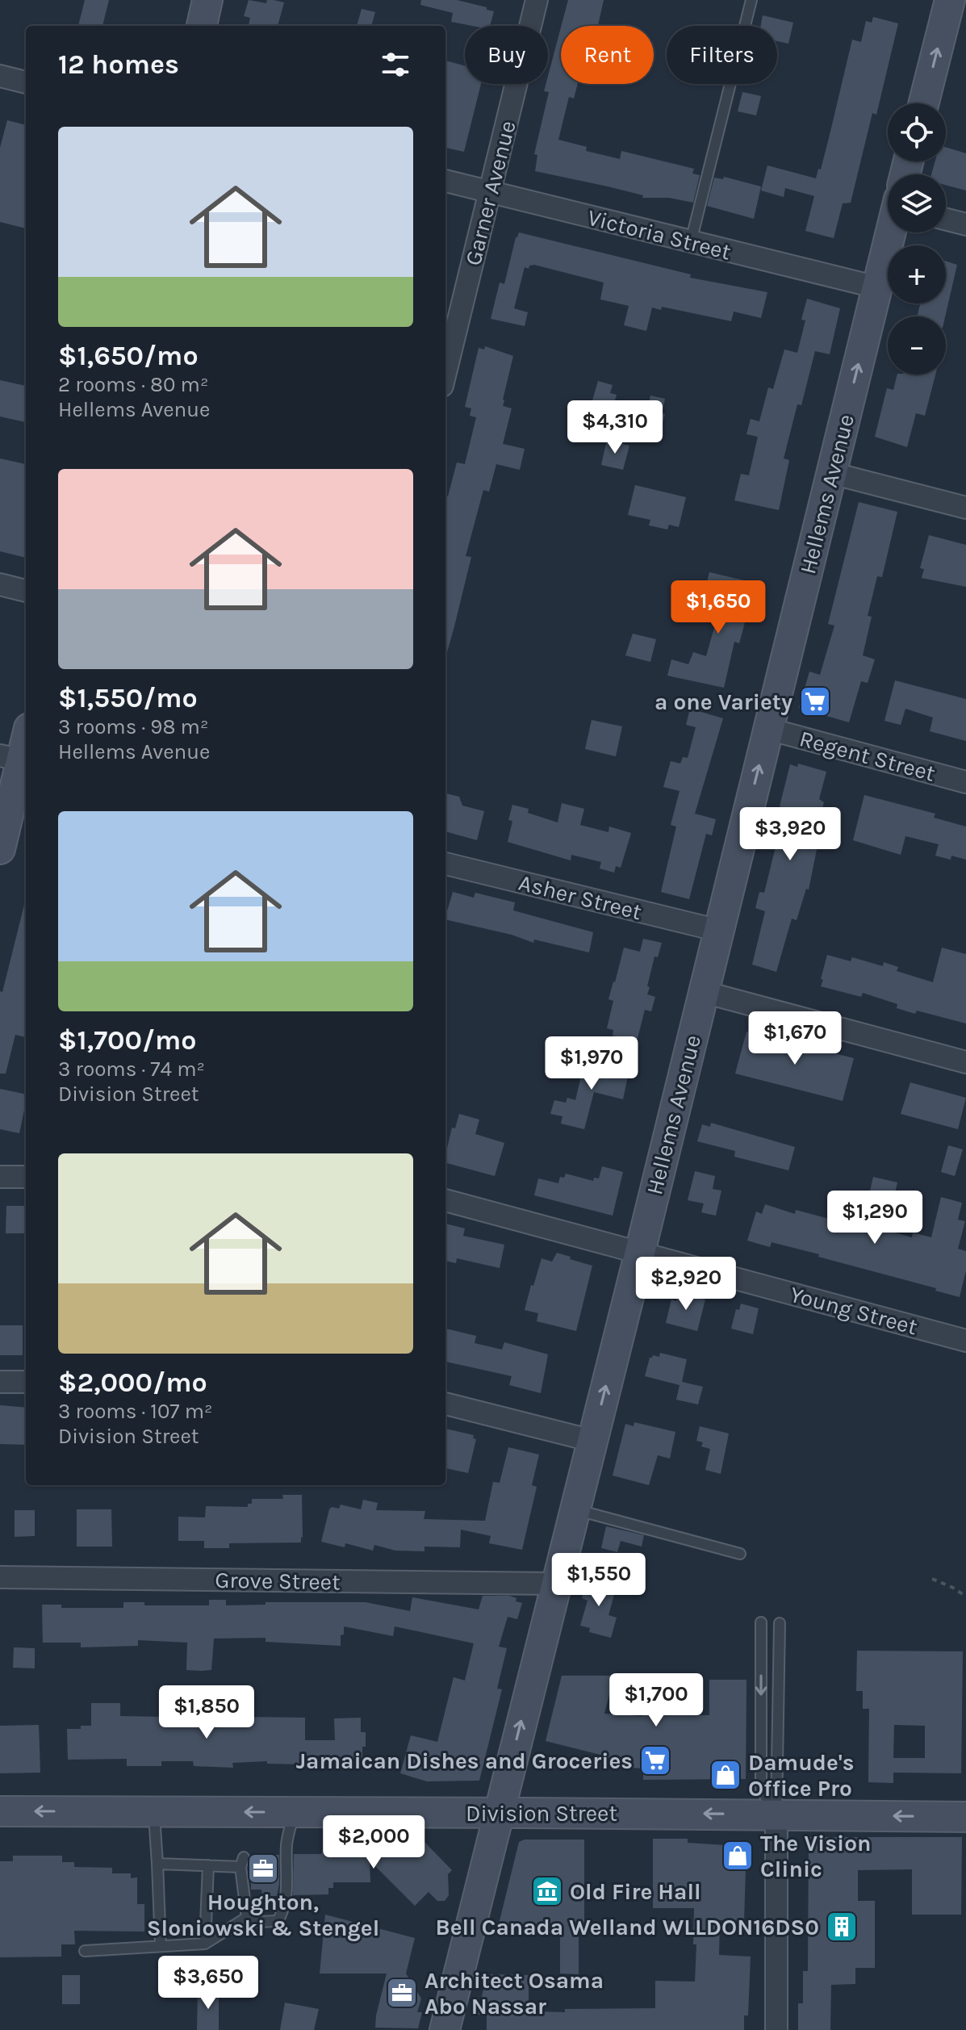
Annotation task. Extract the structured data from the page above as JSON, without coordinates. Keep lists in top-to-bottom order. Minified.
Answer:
{"streets":{"street":["Garner Avenue","Victoria Street","Hellems Avenue","Regent Street","Asher Street","Young Street","Grove Street","Division Street"]},"crossings":[["Garner Avenue","Victoria Street"],["Victoria Street","Hellems Avenue"],["Hellems Avenue","Regent Street"],["Hellems Avenue","Asher Street"],["Hellems Avenue","Young Street"],["Hellems Avenue","Grove Street"],["Hellems Avenue","Division Street"]],"one_way":["Hellems Avenue","Division Street"],"places":{"supermarket":["a one Variety","Jamaican Dishes and Groceries"],"shop":["Damude's Office Pro","The Vision Clinic"],"office":["Houghton, Sloniowski & Stengel","Architect Osama Abo Nassar"],"museum":["Old Fire Hall"],"building":["Bell Canada Welland WLLDON16DS0"]},"page":{"chip":["Buy","Rent","Filters"],"heading":"12 homes","map_buttons":["+","−"],"list":[{"name":"$1,650/mo","note":"2 rooms · 80 m² · Hellems Avenue"},{"name":"$1,550/mo","note":"3 rooms · 98 m² · Hellems Avenue"},{"name":"$1,700/mo","note":"3 rooms · 74 m² · Division Street"},{"name":"$2,000/mo","note":"3 rooms · 107 m² · Division Street"}],"price":["$4,310","$1,650","$3,920","$1,670","$1,970","$1,290","$2,920","$1,550","$1,700","$1,850","$2,000","$3,650"]}}
